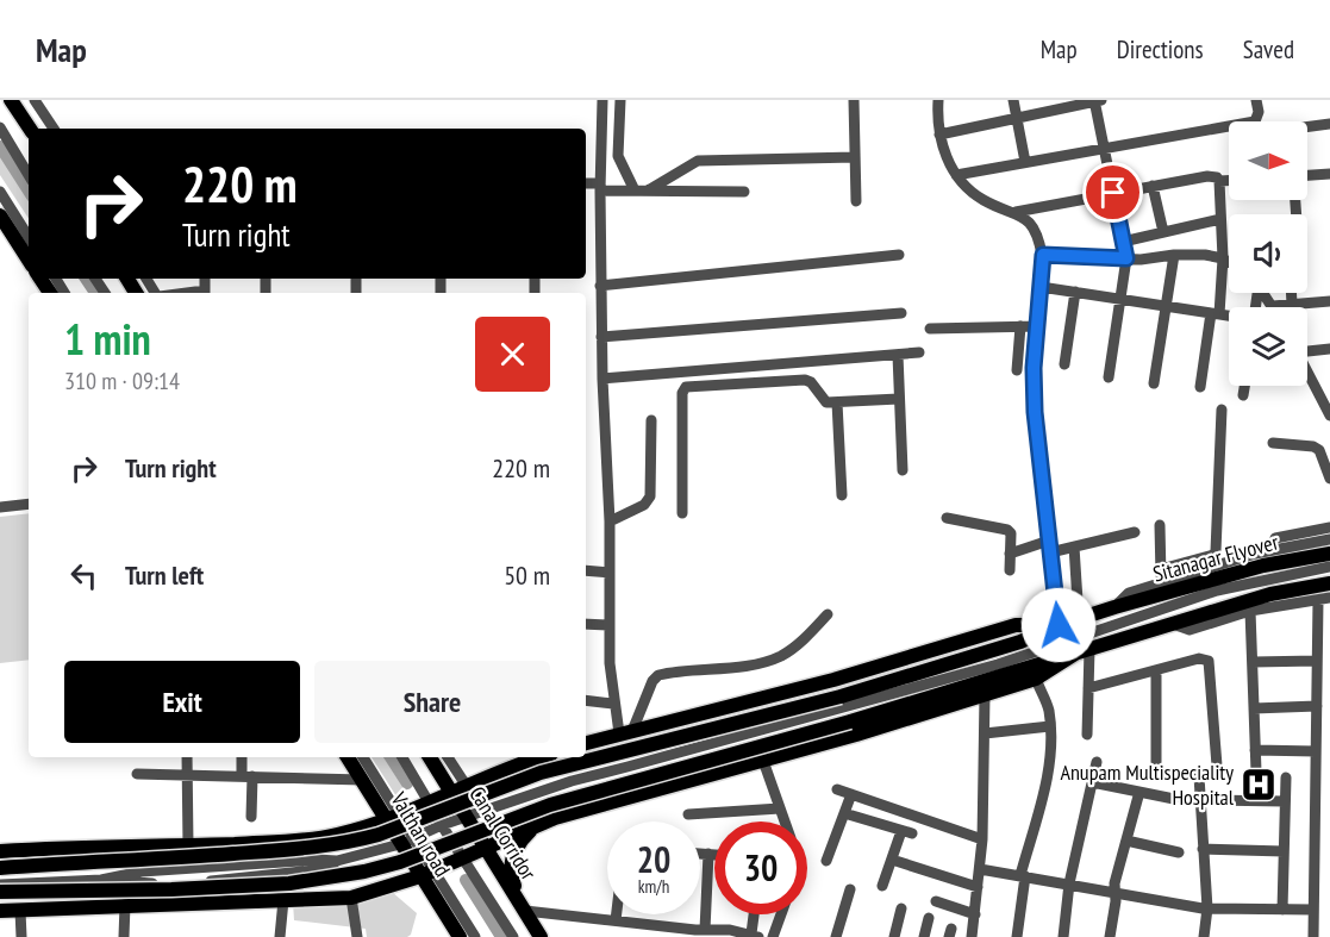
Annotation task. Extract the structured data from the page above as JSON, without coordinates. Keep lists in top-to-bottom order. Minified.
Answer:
{"streets":{"main road":["Sitanagar Flyover","Canal Corridor","Valthan road"]},"places":{"hospital":["Anupam Multispeciality Hospital"]},"north":"right","page":{"header":"Map","nav":["Map","Directions","Saved"],"turn":["220 m","Turn right"],"heading":["1 min","310 m · 09:14"],"list":[{"name":"Turn right","value":"220 m"},{"name":"Turn left","value":"50 m"}],"buttons":["Exit","Share"],"speed":"20 km/h","limit":"30"}}
